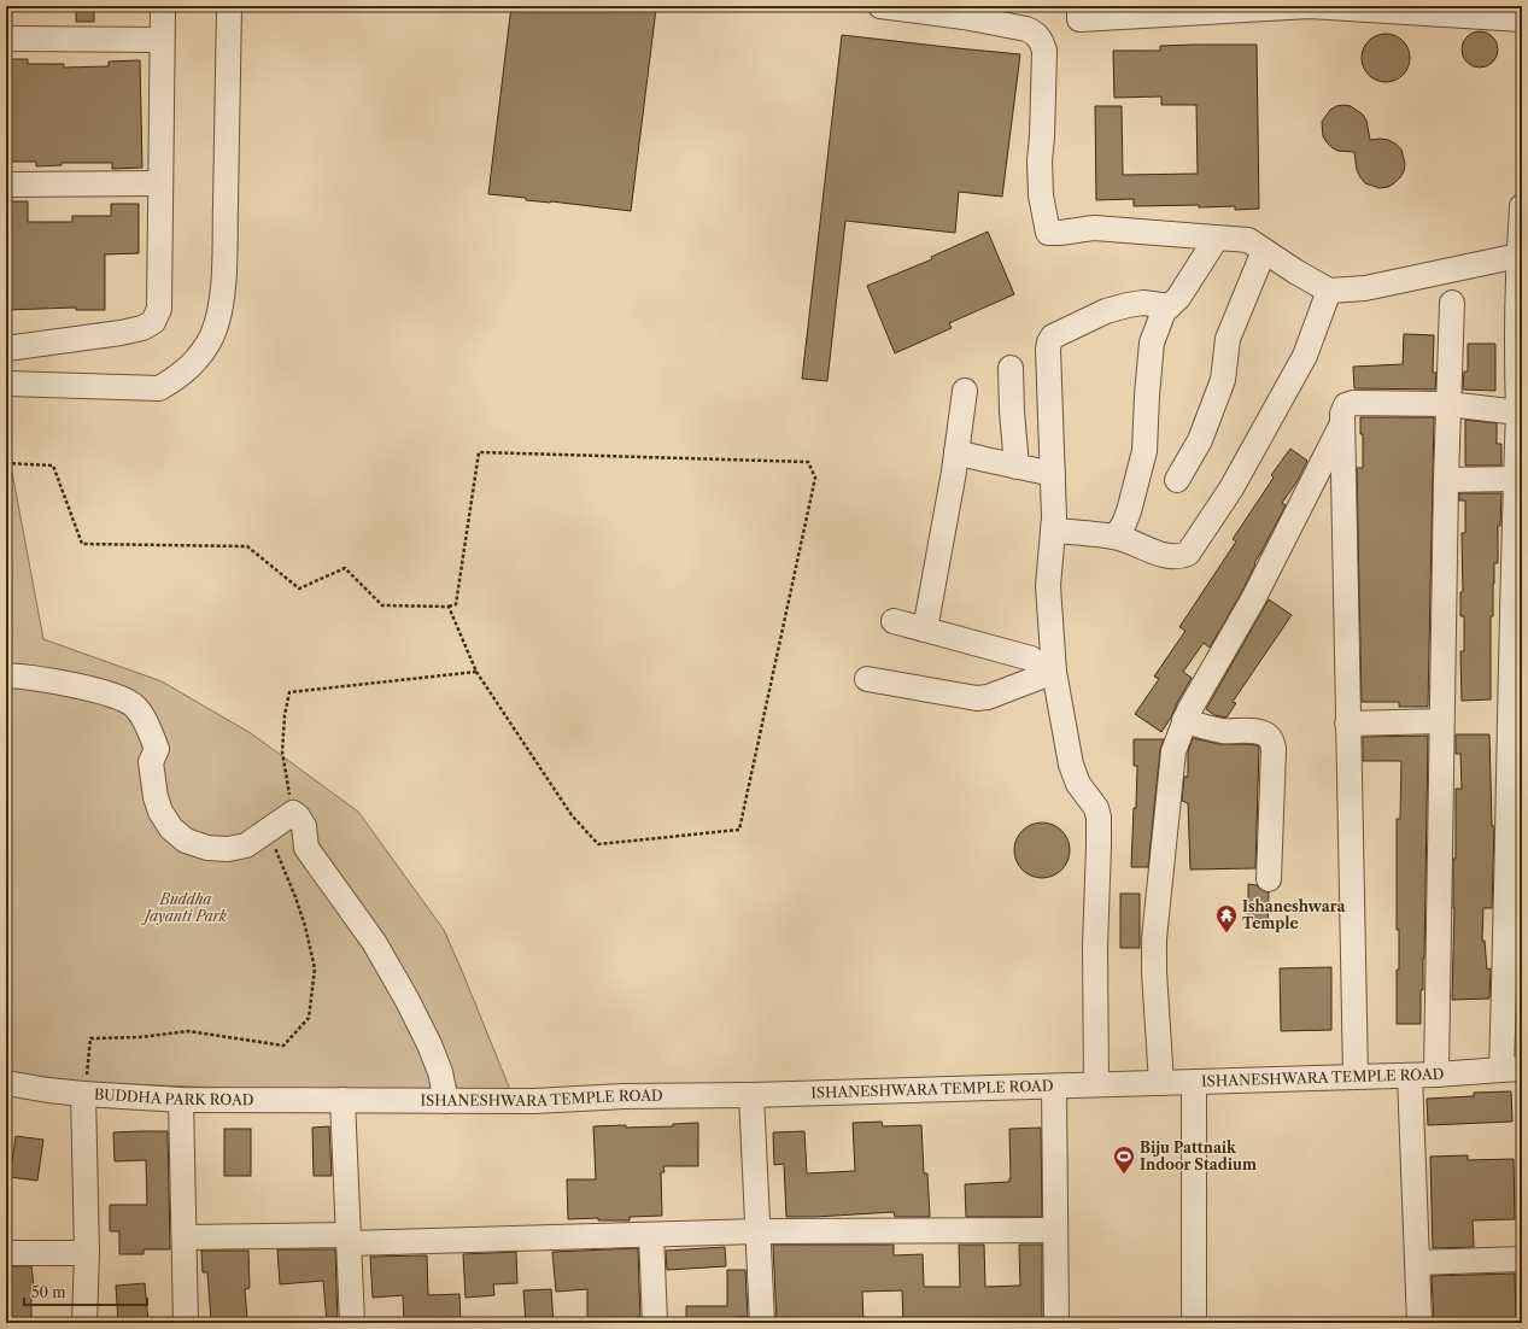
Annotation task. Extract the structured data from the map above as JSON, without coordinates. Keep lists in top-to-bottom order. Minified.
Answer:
{"streets":{"street":["ISHANESHWARA TEMPLE ROAD","BUDDHA PARK ROAD"]},"crossings":[["ISHANESHWARA TEMPLE ROAD","BUDDHA PARK ROAD"]],"parks":["Buddha Jayanti Park"],"places":{"temple":["Ishaneshwara Temple"],"sports":["Biju Pattnaik Indoor Stadium"]},"scale_bar":"50 m"}
